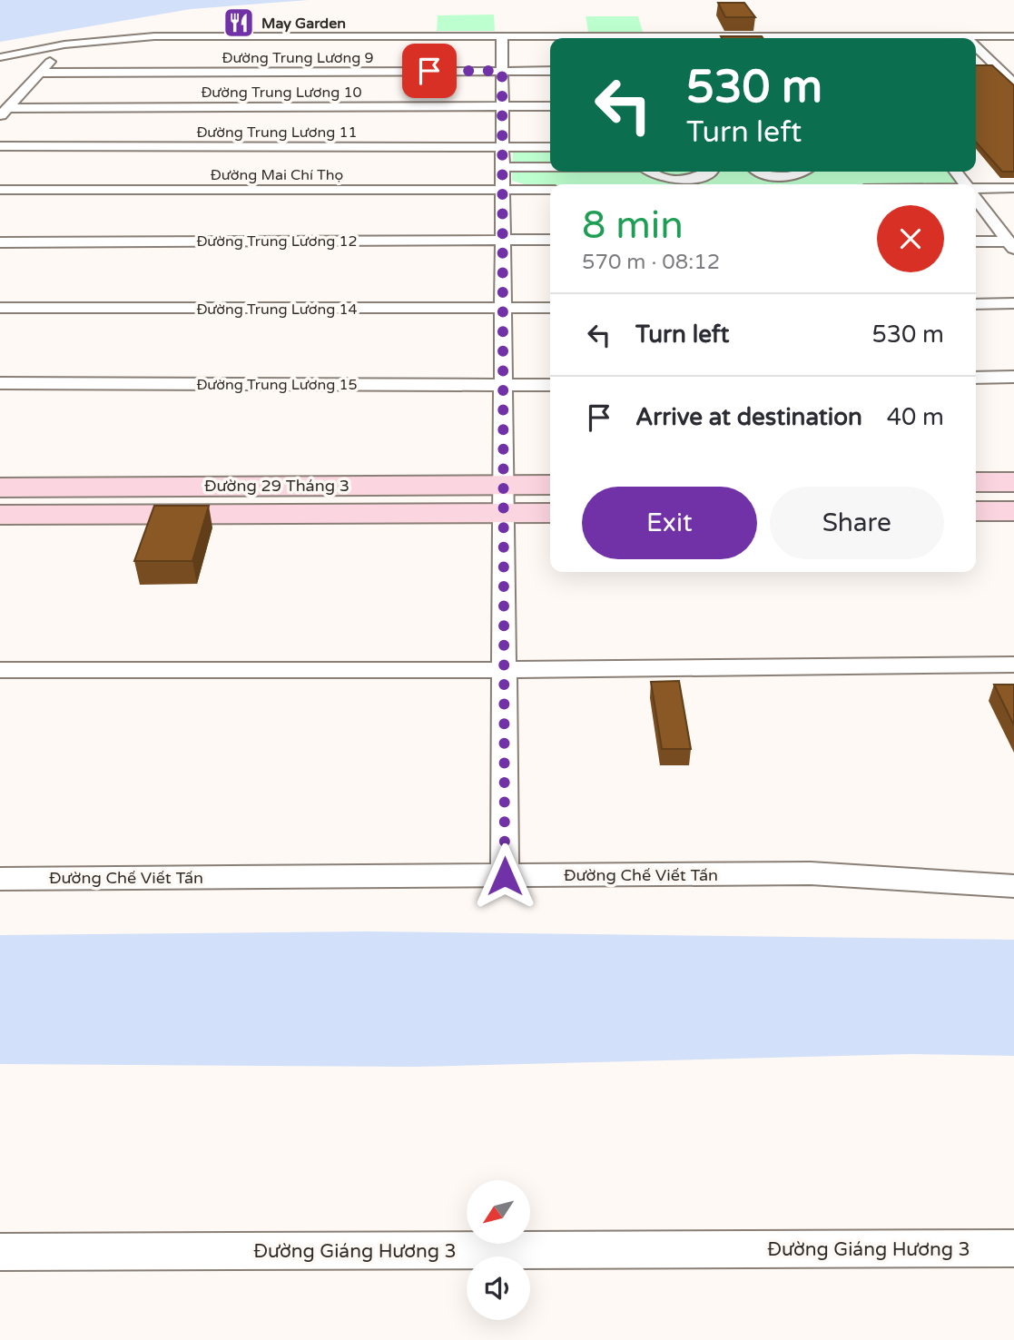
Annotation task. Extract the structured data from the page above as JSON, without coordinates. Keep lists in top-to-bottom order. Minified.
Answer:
{"streets":{"street":["Đường Trung Lương 9","Đường Trung Lương 10","Đường Trung Lương 11","Đường Mai Chí Thọ","Đường Trung Lương 12","Đường Trung Lương 14","Đường Trung Lương 15","Đường 29 Tháng 3","Đường Chế Viết Tấn","Đường Giáng Hương 3"]},"places":{"restaurant":["May Garden"]},"north":"bottom left","page":{"turn":["530 m","Turn left"],"heading":["8 min","570 m · 08:12"],"list":[{"name":"Turn left","value":"530 m"},{"name":"Arrive at destination","value":"40 m"}],"buttons":["Exit","Share"]}}
